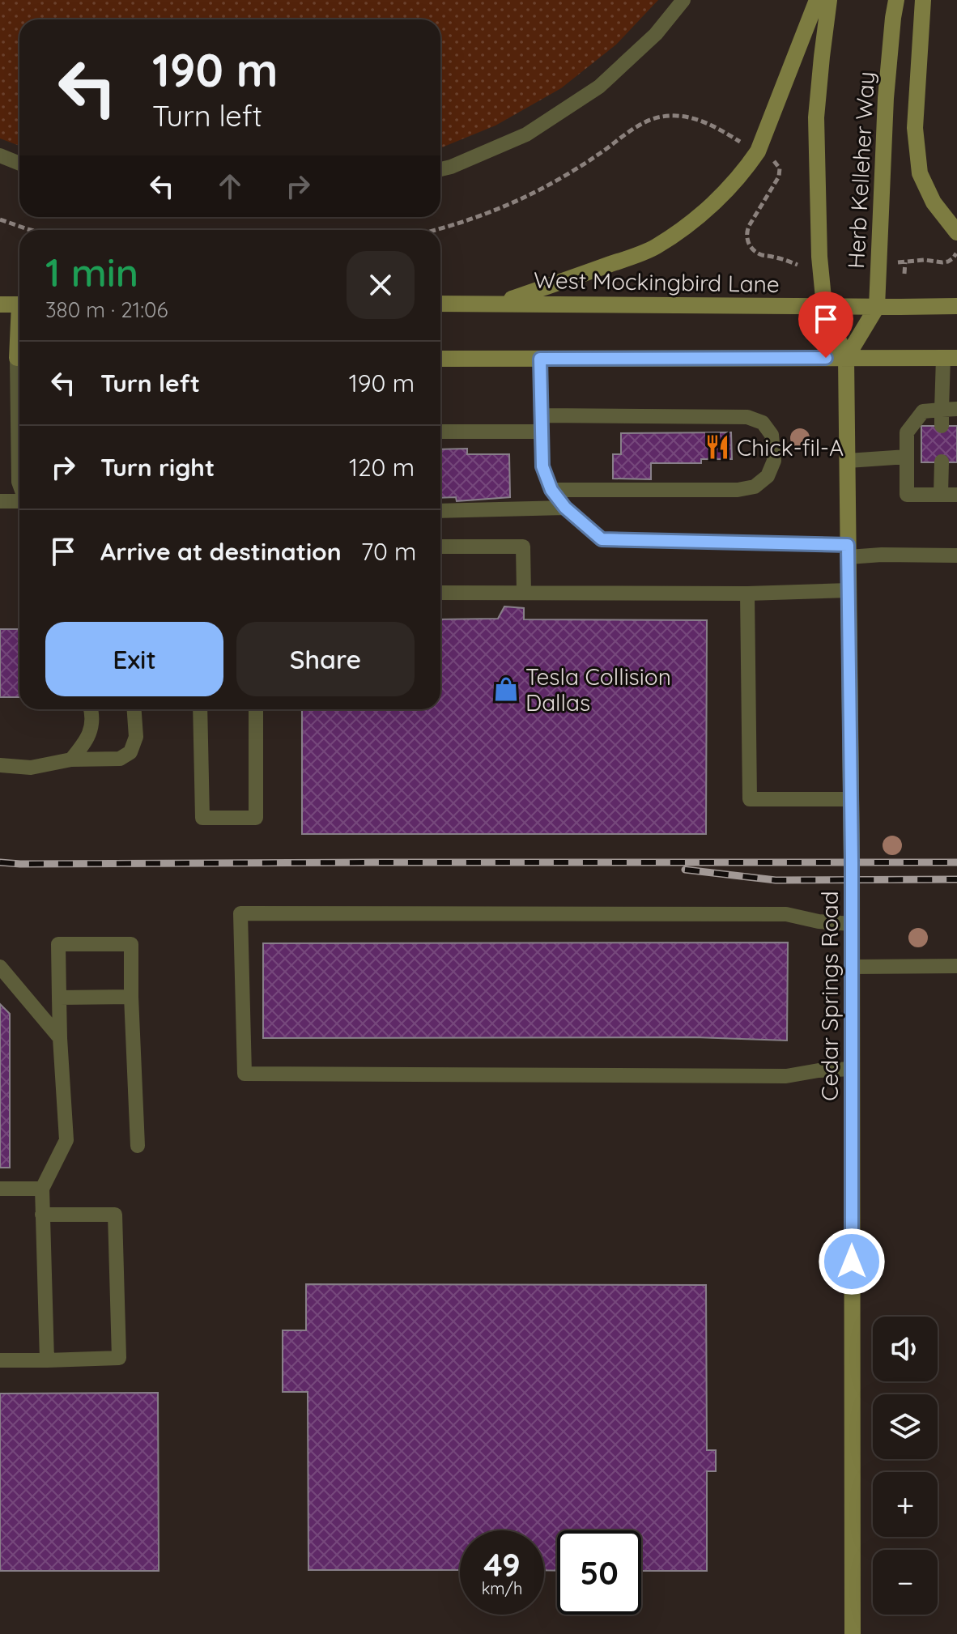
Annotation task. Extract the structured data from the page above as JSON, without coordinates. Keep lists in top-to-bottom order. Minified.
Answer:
{"streets":{"main road":["Herb Kelleher Way","West Mockingbird Lane","Cedar Springs Road"]},"crossings":[["Herb Kelleher Way","West Mockingbird Lane"],["Herb Kelleher Way","Cedar Springs Road"]],"places":{"restaurant":["Chick-fil-A"],"shop":["Tesla Collision Dallas"]},"page":{"turn":["190 m","Turn left"],"heading":["1 min","380 m · 21:06"],"list":[{"name":"Turn left","value":"190 m"},{"name":"Turn right","value":"120 m"},{"name":"Arrive at destination","value":"70 m"}],"buttons":["Exit","Share"],"map_buttons":["+","−"],"speed":"49 km/h","limit":"50"}}
